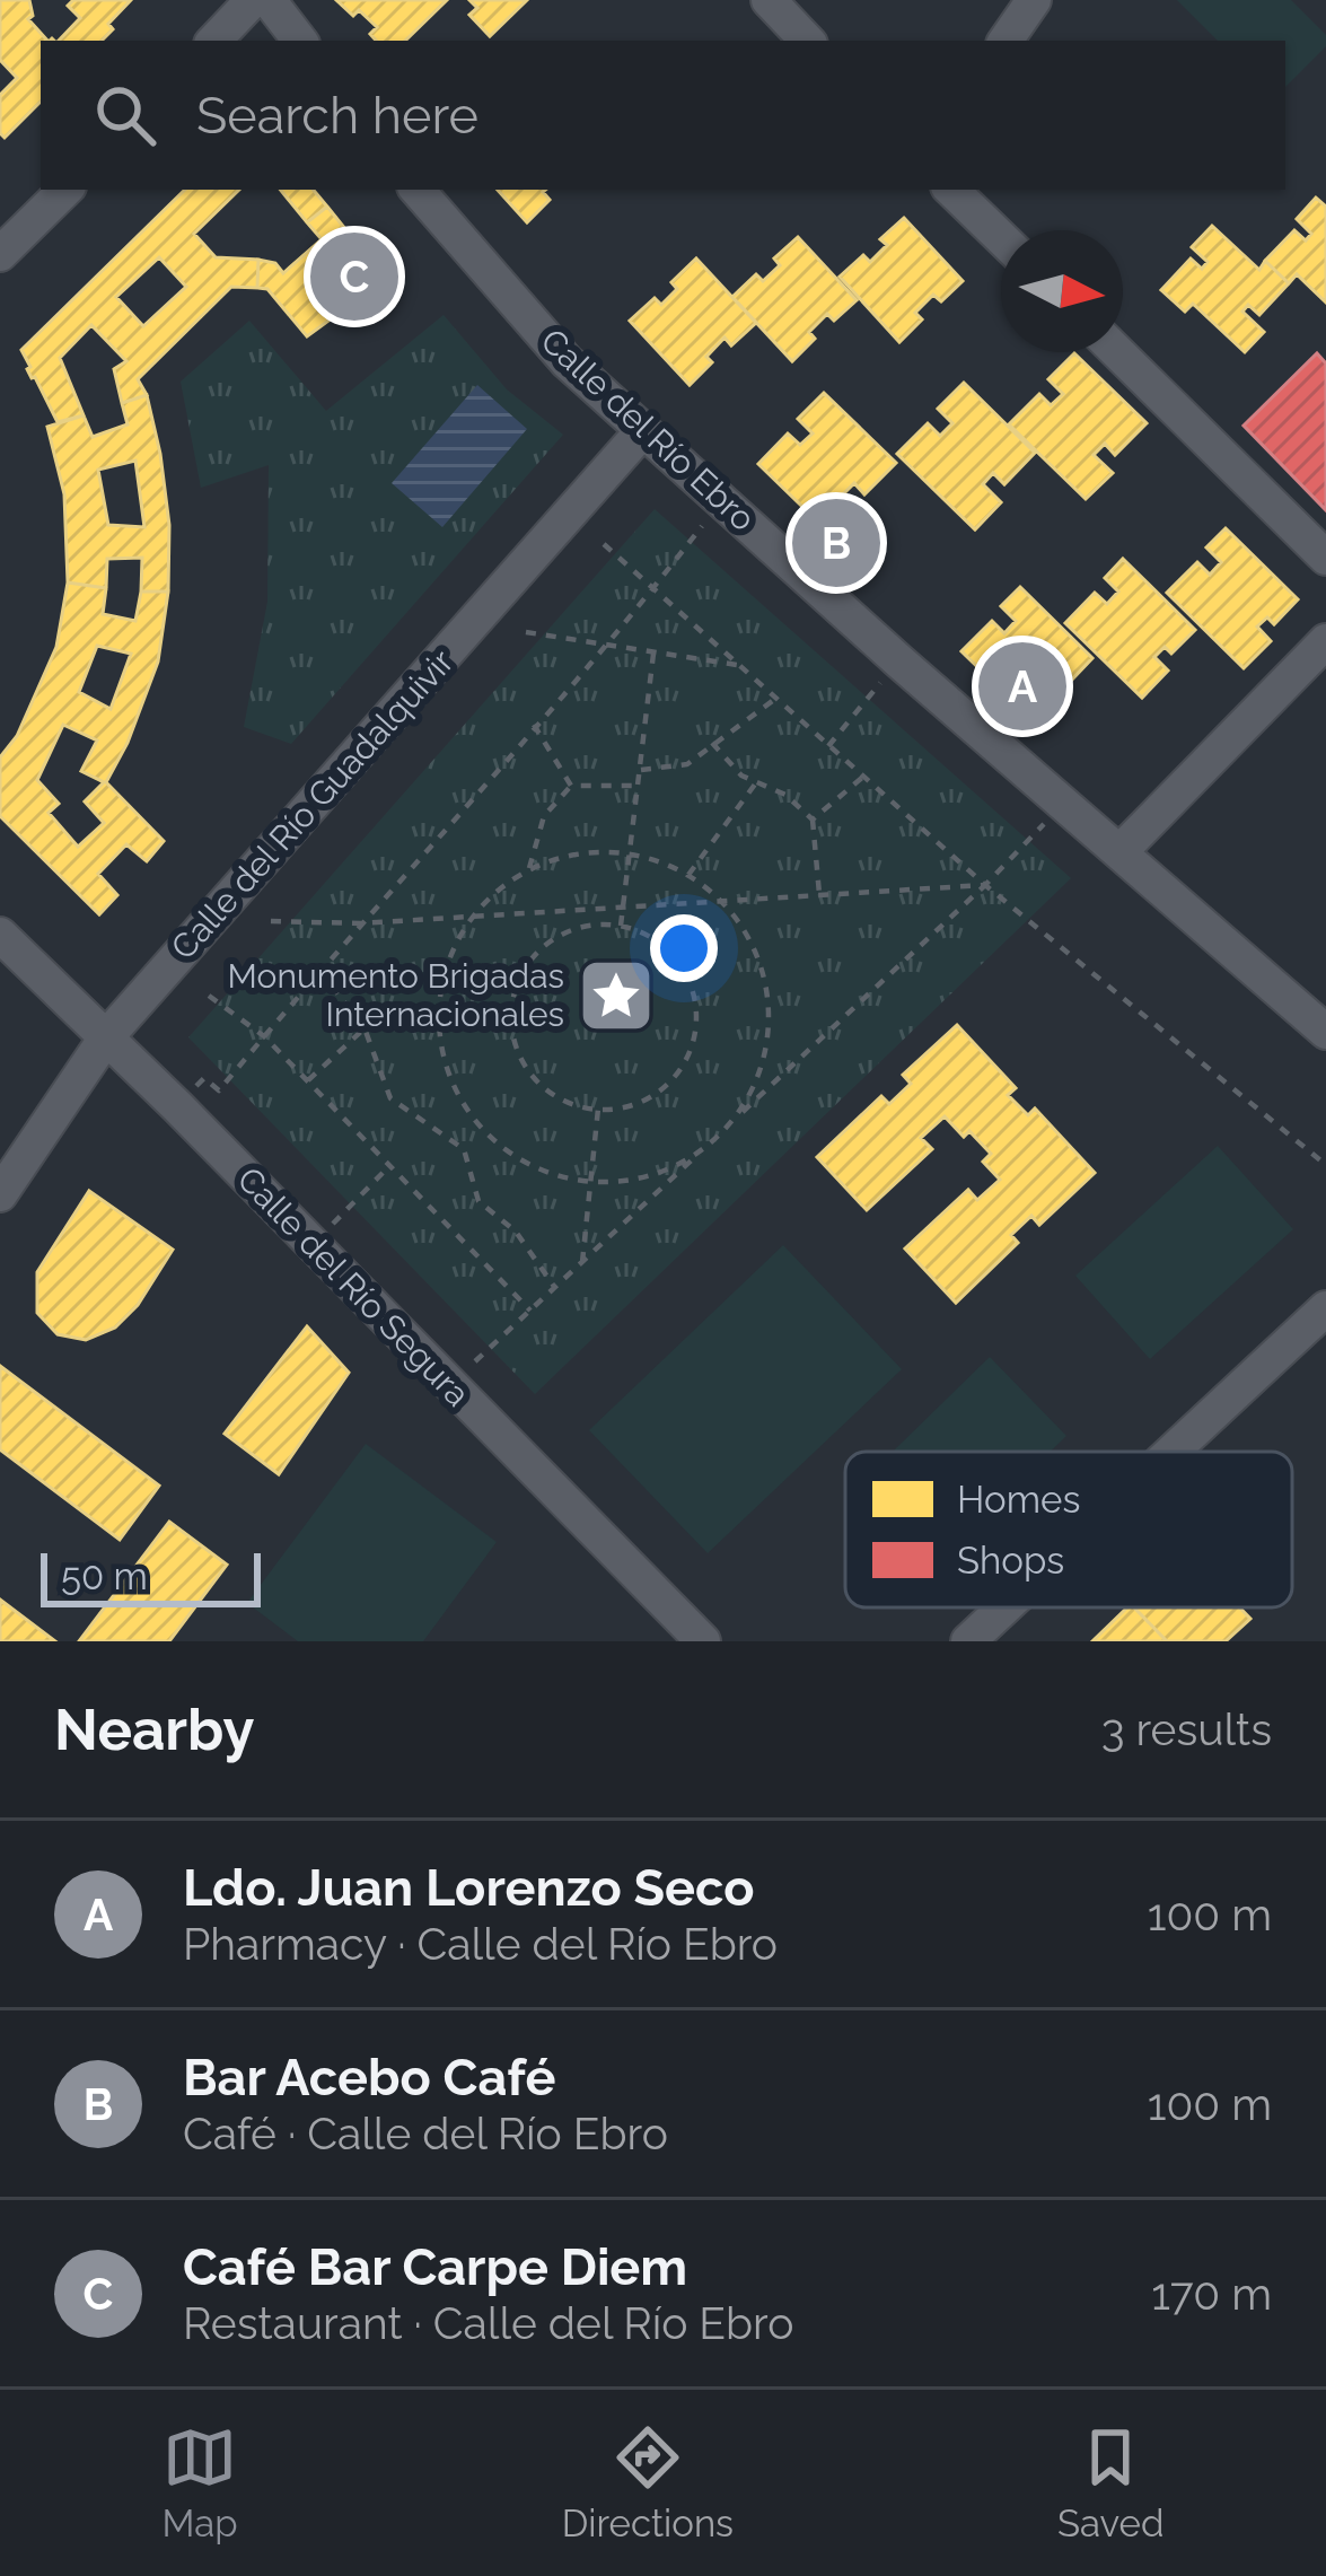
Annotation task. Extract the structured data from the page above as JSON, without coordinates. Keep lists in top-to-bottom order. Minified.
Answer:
{"streets":{"street":["Calle del Río Ebro","Calle del Río Guadalquivir","Calle del Río Segura"]},"crossings":[["Calle del Río Ebro","Calle del Río Guadalquivir"],["Calle del Río Guadalquivir","Calle del Río Segura"]],"places":{"place":["Monumento Brigadas Internacionales"]},"legend":["Homes","Shops"],"scale_bar":"50 m","north":"right","page":{"search":"Search here","pins":["C","B","A"],"scale":"50 m","heading":["Nearby","3 results"],"list":[{"mark":"A","name":"Ldo. Juan Lorenzo Seco","note":"Pharmacy · Calle del Río Ebro","value":"100 m"},{"mark":"B","name":"Bar Acebo Café","note":"Café · Calle del Río Ebro","value":"100 m"},{"mark":"C","name":"Café Bar Carpe Diem","note":"Restaurant · Calle del Río Ebro","value":"170 m"}],"nav":["Map","Directions","Saved"]}}
